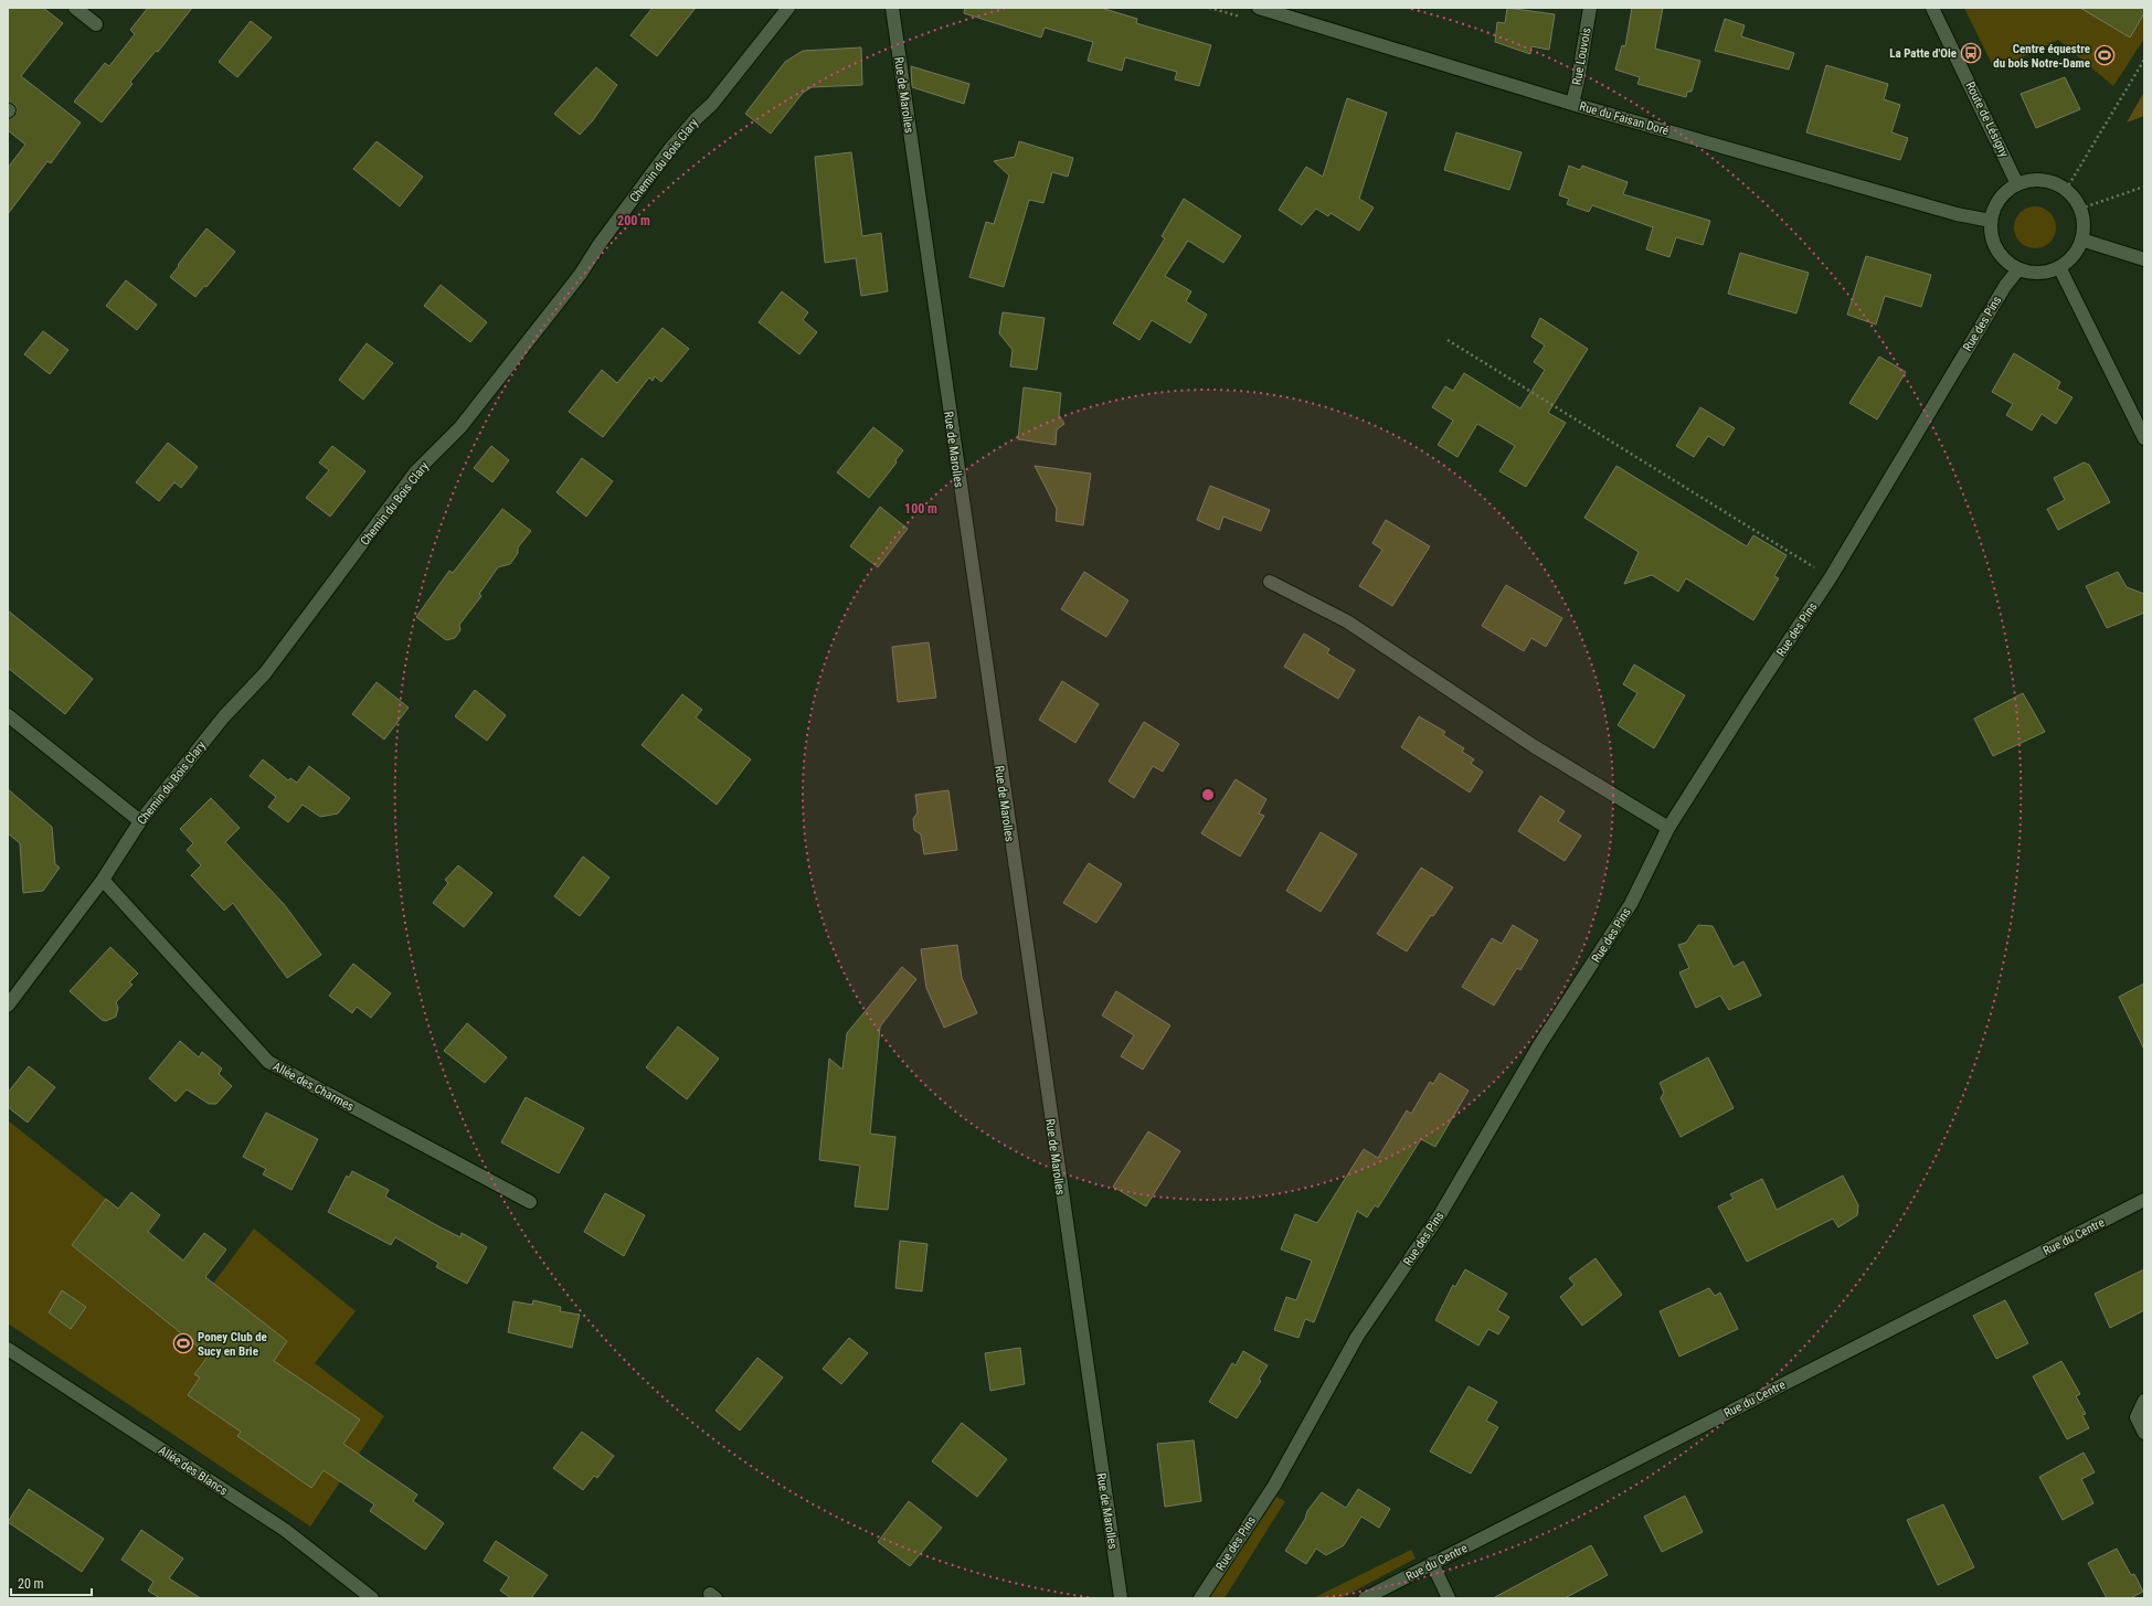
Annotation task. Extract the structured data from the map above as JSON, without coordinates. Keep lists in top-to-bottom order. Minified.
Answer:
{"streets":{"street":["Rue Louvois","Rue de Marolles","Rue du Faisan Doré","Route de Lésigny","Chemin du Bois Clary","Rue des Pins","Allée des Charmes","Rue du Centre","Allée des Blancs"]},"crossings":[["Rue Louvois","Rue du Faisan Doré"],["Rue du Faisan Doré","Route de Lésigny"],["Rue du Faisan Doré","Rue des Pins"],["Route de Lésigny","Rue des Pins"],["Chemin du Bois Clary","Allée des Charmes"]],"places":{"bus stop":["La Patte d'Oie"],"sports":["Centre équestre du bois Notre-Dame","Poney Club de Sucy en Brie"]},"scale_bar":"20 m","rings":["200 m","100 m"]}
